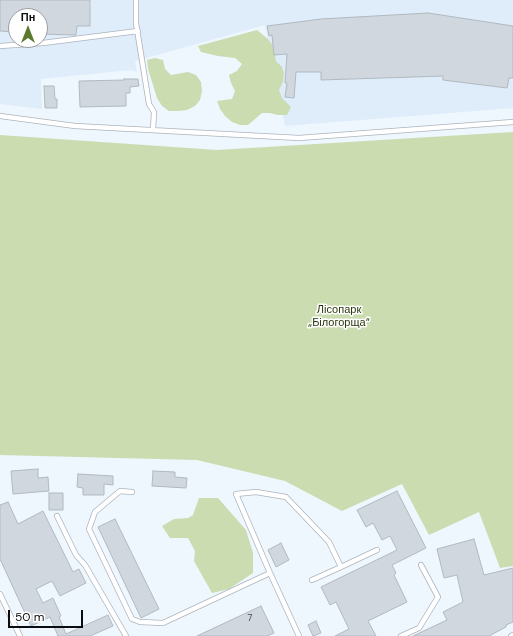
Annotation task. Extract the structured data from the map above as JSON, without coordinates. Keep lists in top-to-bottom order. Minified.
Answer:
{"parks":["Лісопарк „Білогорща“"],"house_numbers":["7"],"scale_bar":"50 m","north":"top"}
